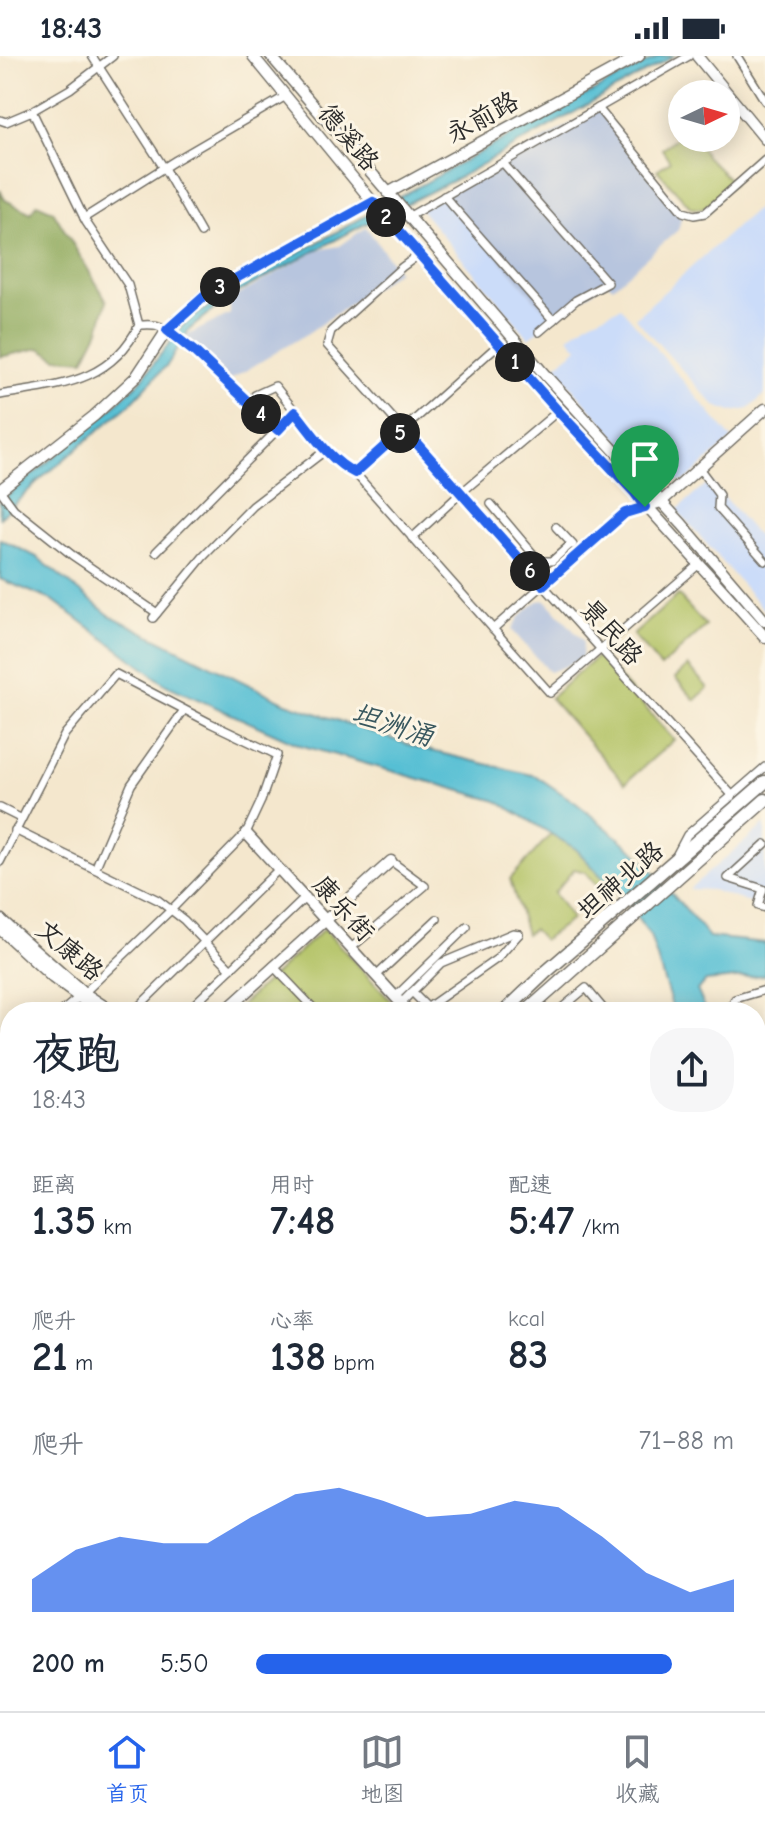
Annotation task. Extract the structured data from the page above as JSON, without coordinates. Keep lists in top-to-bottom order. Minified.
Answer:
{"streets":{"main road":["坦神北路"],"street":["永前路","德溪路","景民路","康乐街","文康路"]},"crossings":[["永前路","德溪路"],["德溪路","景民路"]],"water":["坦洲涌"],"north":"right","page":{"status":"18:43","pins":["2","3","1","4","5","6"],"heading":["夜跑","18:43"],"stats":[["距离","1.35 km"],["用时","7:48"],["配速","5:47 /km"],["爬升","21 m"],["心率","138 bpm"],["kcal","83"]],"chart":["爬升","71–88 m"],"list":[{"name":"200 m","note":"5:50"}],"tabs":["首页","地图","收藏"]}}
